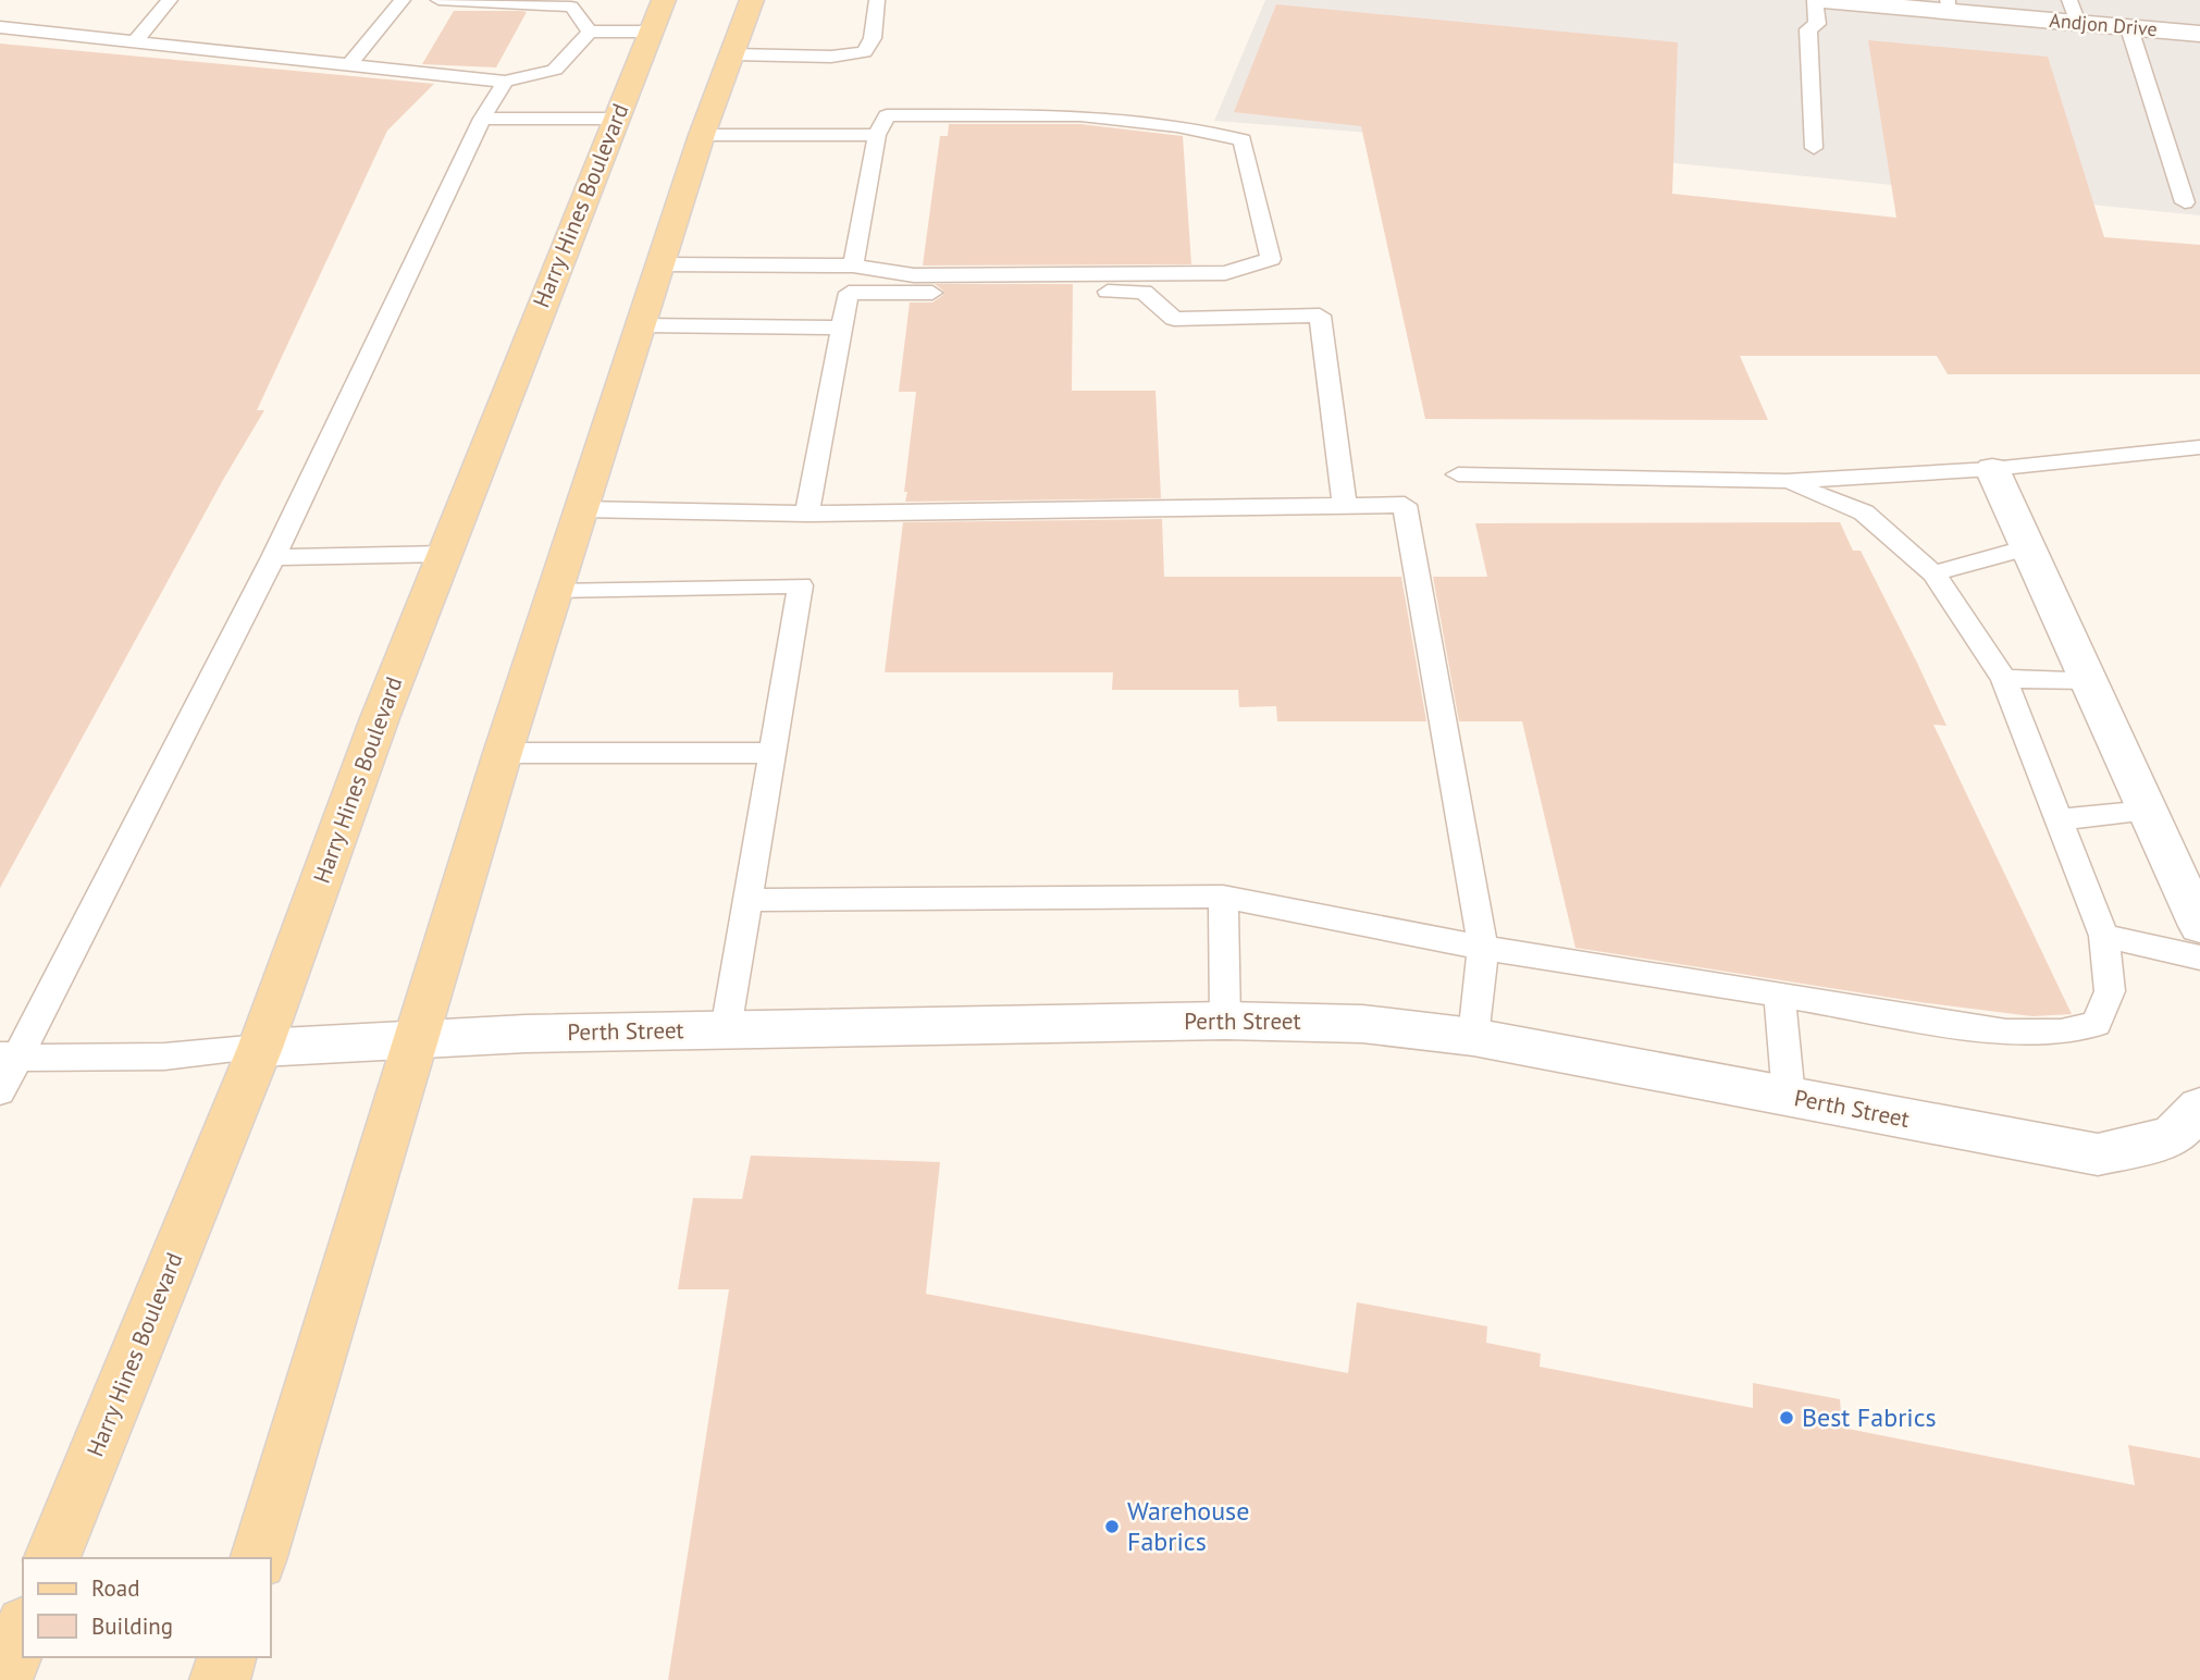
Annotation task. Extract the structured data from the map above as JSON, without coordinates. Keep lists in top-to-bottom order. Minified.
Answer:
{"streets":{"main road":["Harry Hines Boulevard"],"street":["Andjon Drive","Perth Street"]},"crossings":[["Harry Hines Boulevard","Perth Street"]],"places":["Best Fabrics","Warehouse Fabrics"],"legend":["Road","Building"]}
